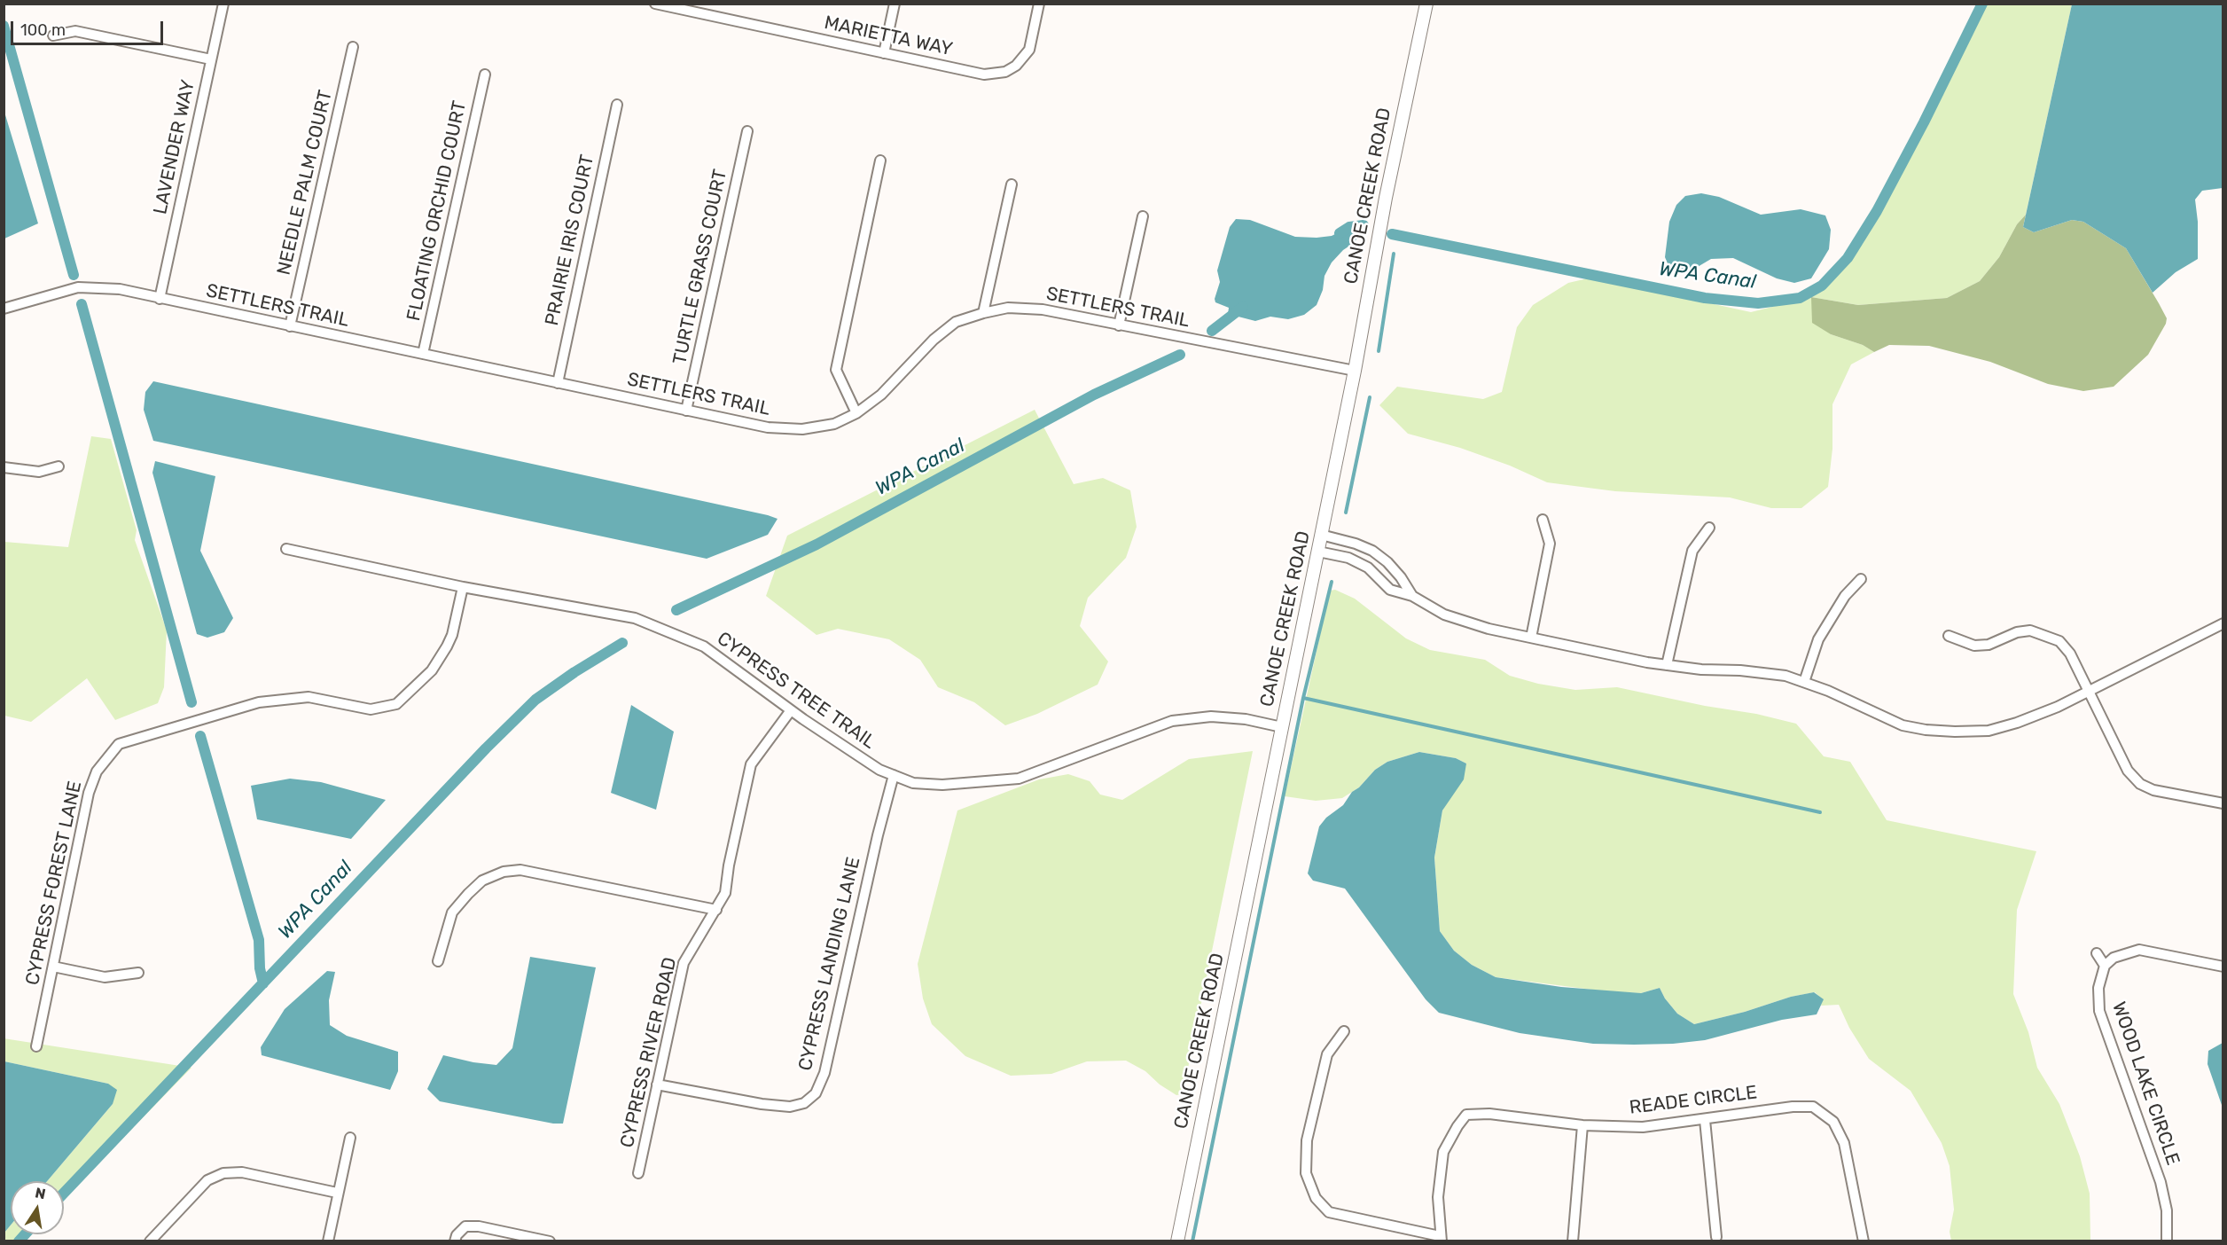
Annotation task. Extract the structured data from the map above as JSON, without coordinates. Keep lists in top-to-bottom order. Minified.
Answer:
{"streets":{"main road":["CANOE CREEK ROAD"],"street":["MARIETTA WAY","LAVENDER WAY","NEEDLE PALM COURT","FLOATING ORCHID COURT","PRAIRIE IRIS COURT","TURTLE GRASS COURT","SETTLERS TRAIL","CYPRESS TREE TRAIL","CYPRESS FOREST LANE","CYPRESS LANDING LANE","CYPRESS RIVER ROAD","WOOD LAKE CIRCLE","READE CIRCLE"]},"crossings":[["LAVENDER WAY","SETTLERS TRAIL"],["NEEDLE PALM COURT","SETTLERS TRAIL"],["CANOE CREEK ROAD","SETTLERS TRAIL"],["CANOE CREEK ROAD","CYPRESS TREE TRAIL"],["FLOATING ORCHID COURT","SETTLERS TRAIL"],["PRAIRIE IRIS COURT","SETTLERS TRAIL"],["TURTLE GRASS COURT","SETTLERS TRAIL"],["CYPRESS TREE TRAIL","CYPRESS FOREST LANE"],["CYPRESS TREE TRAIL","CYPRESS LANDING LANE"],["CYPRESS TREE TRAIL","CYPRESS RIVER ROAD"],["CYPRESS LANDING LANE","CYPRESS RIVER ROAD"]],"water":["WPA Canal"],"scale_bar":"100 m","north":"top"}
